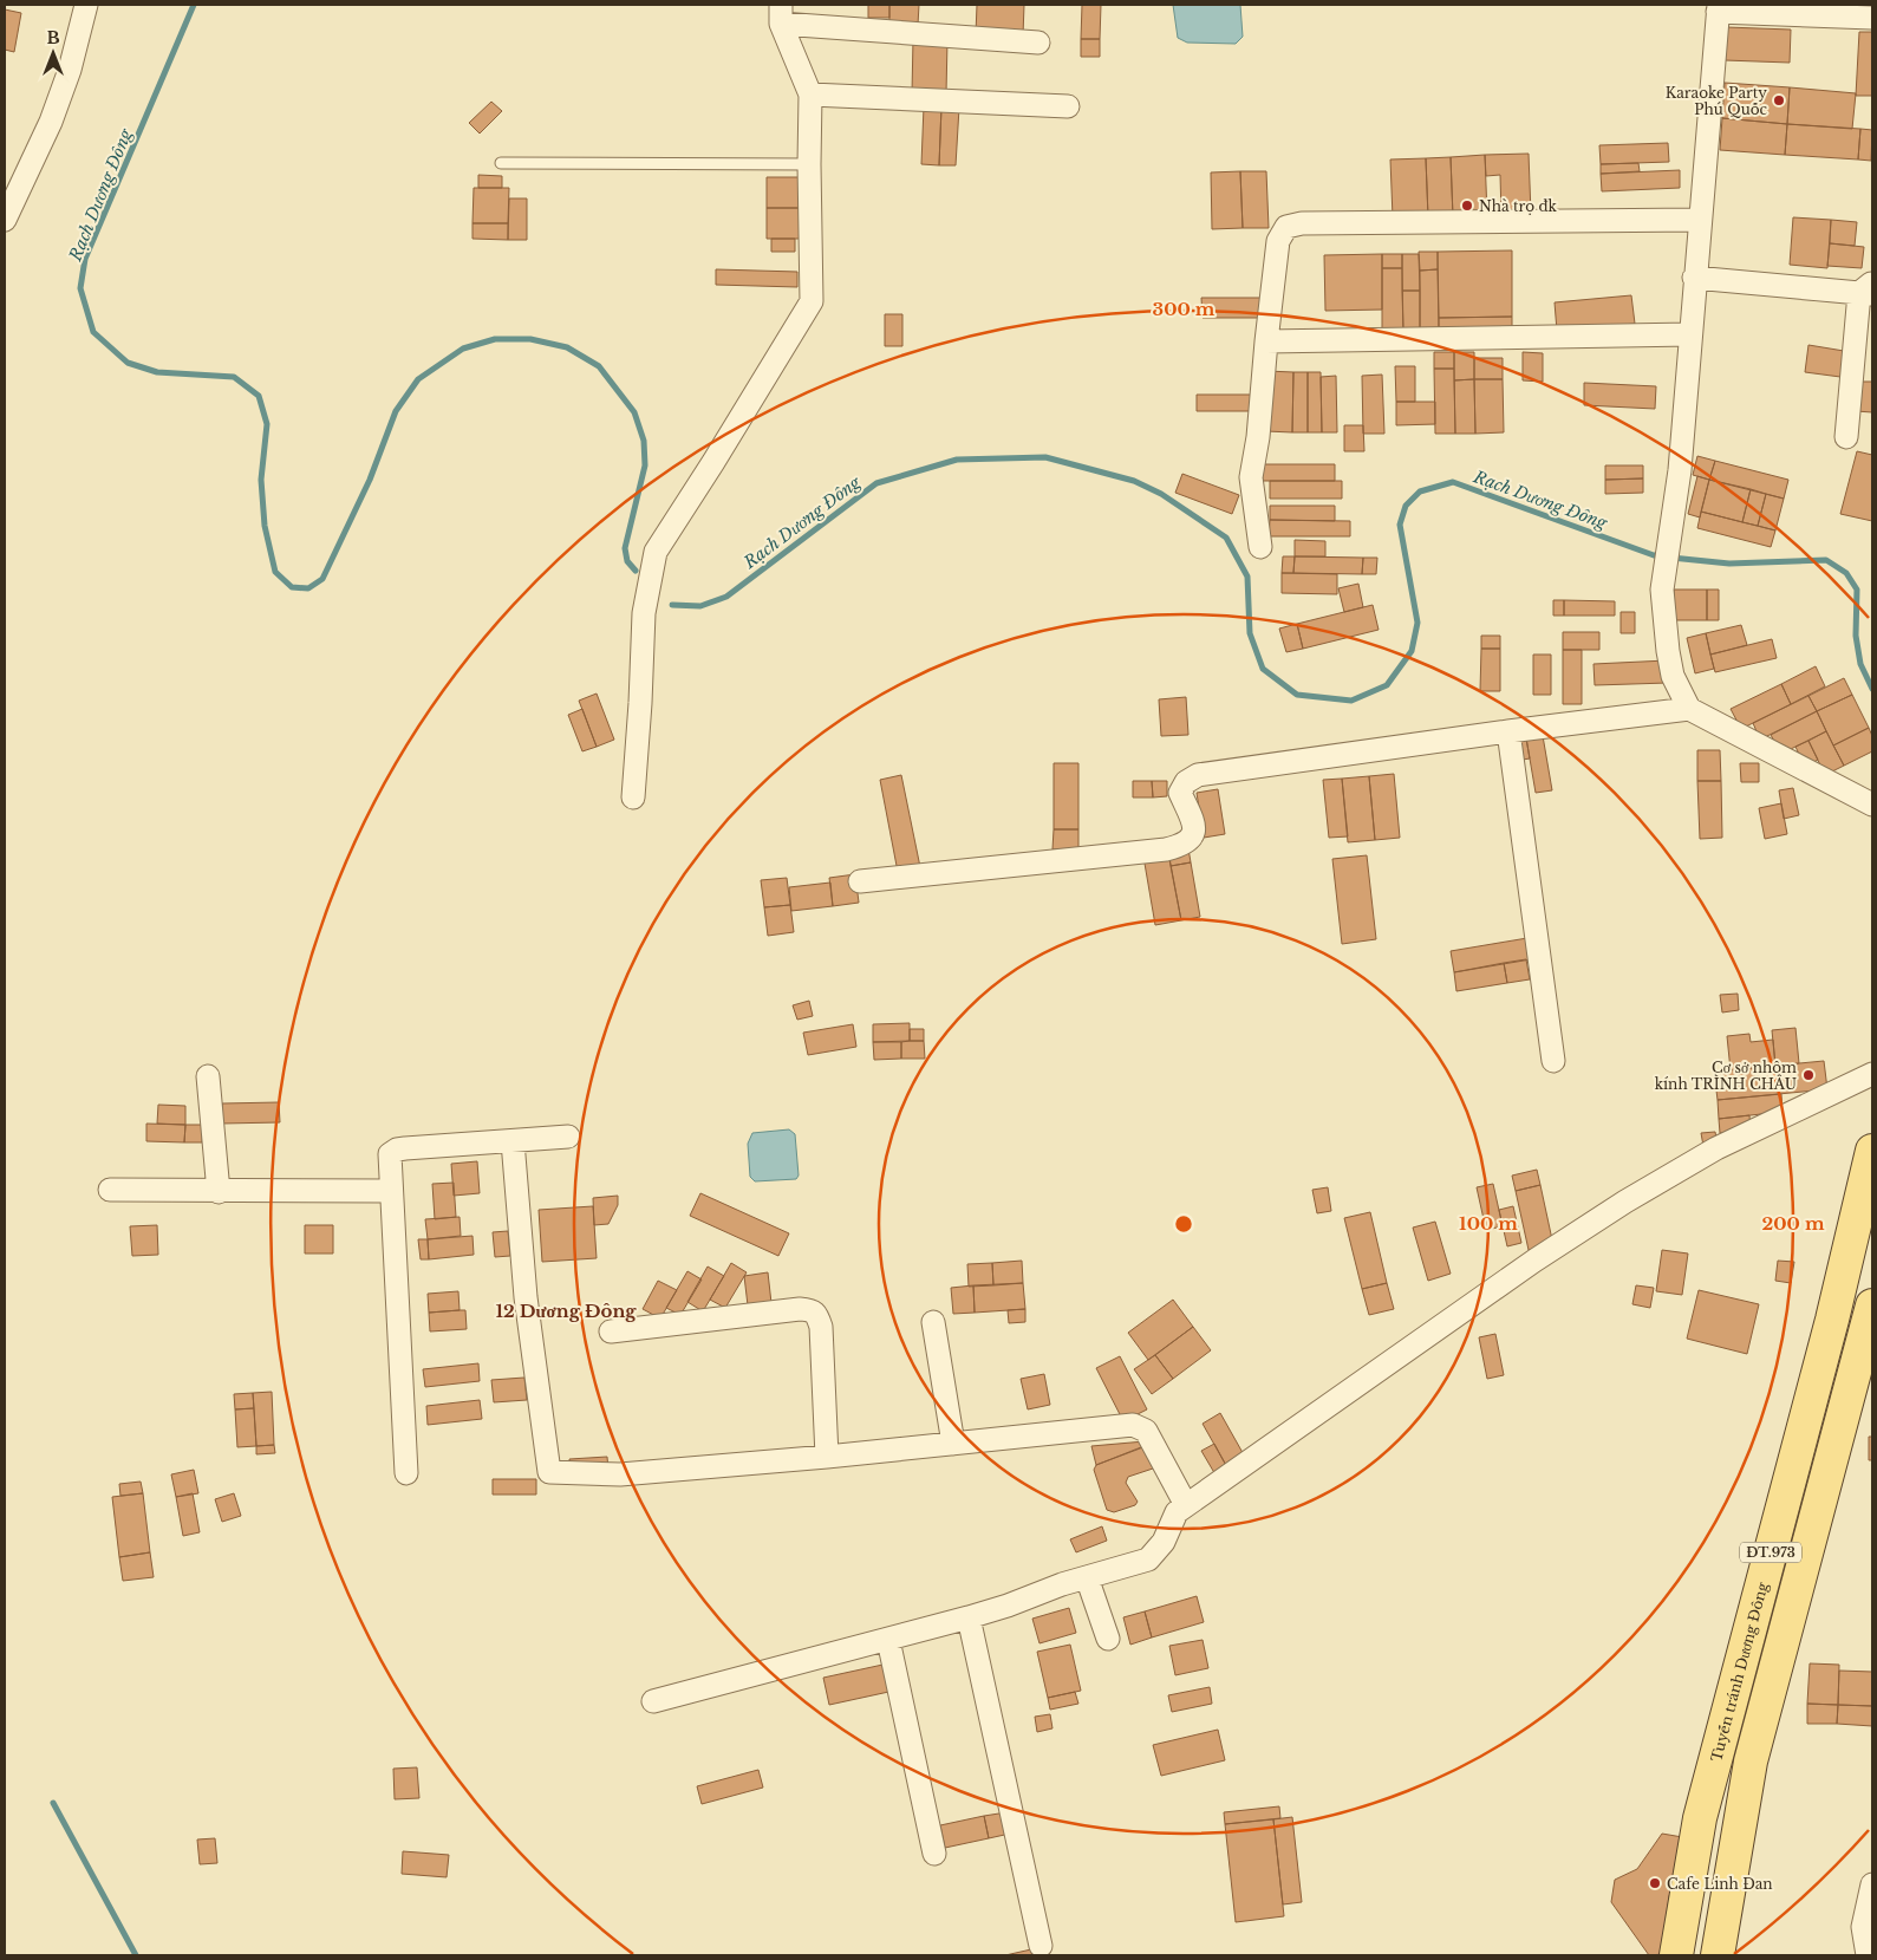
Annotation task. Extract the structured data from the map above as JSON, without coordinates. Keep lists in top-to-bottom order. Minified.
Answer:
{"streets":{"main road":["ĐT.973","Tuyến tránh Dương Đông"]},"districts":["12 Dương Đông"],"water":["Rạch Dương Đông"],"places":["Karaoke Party Phú Quốc","Nhà trọ đk","Cơ sở nhôm kính TRÌNH CHÂU","Cafe Linh Đan"],"north":"top","rings":["300 m","100 m","200 m"]}
